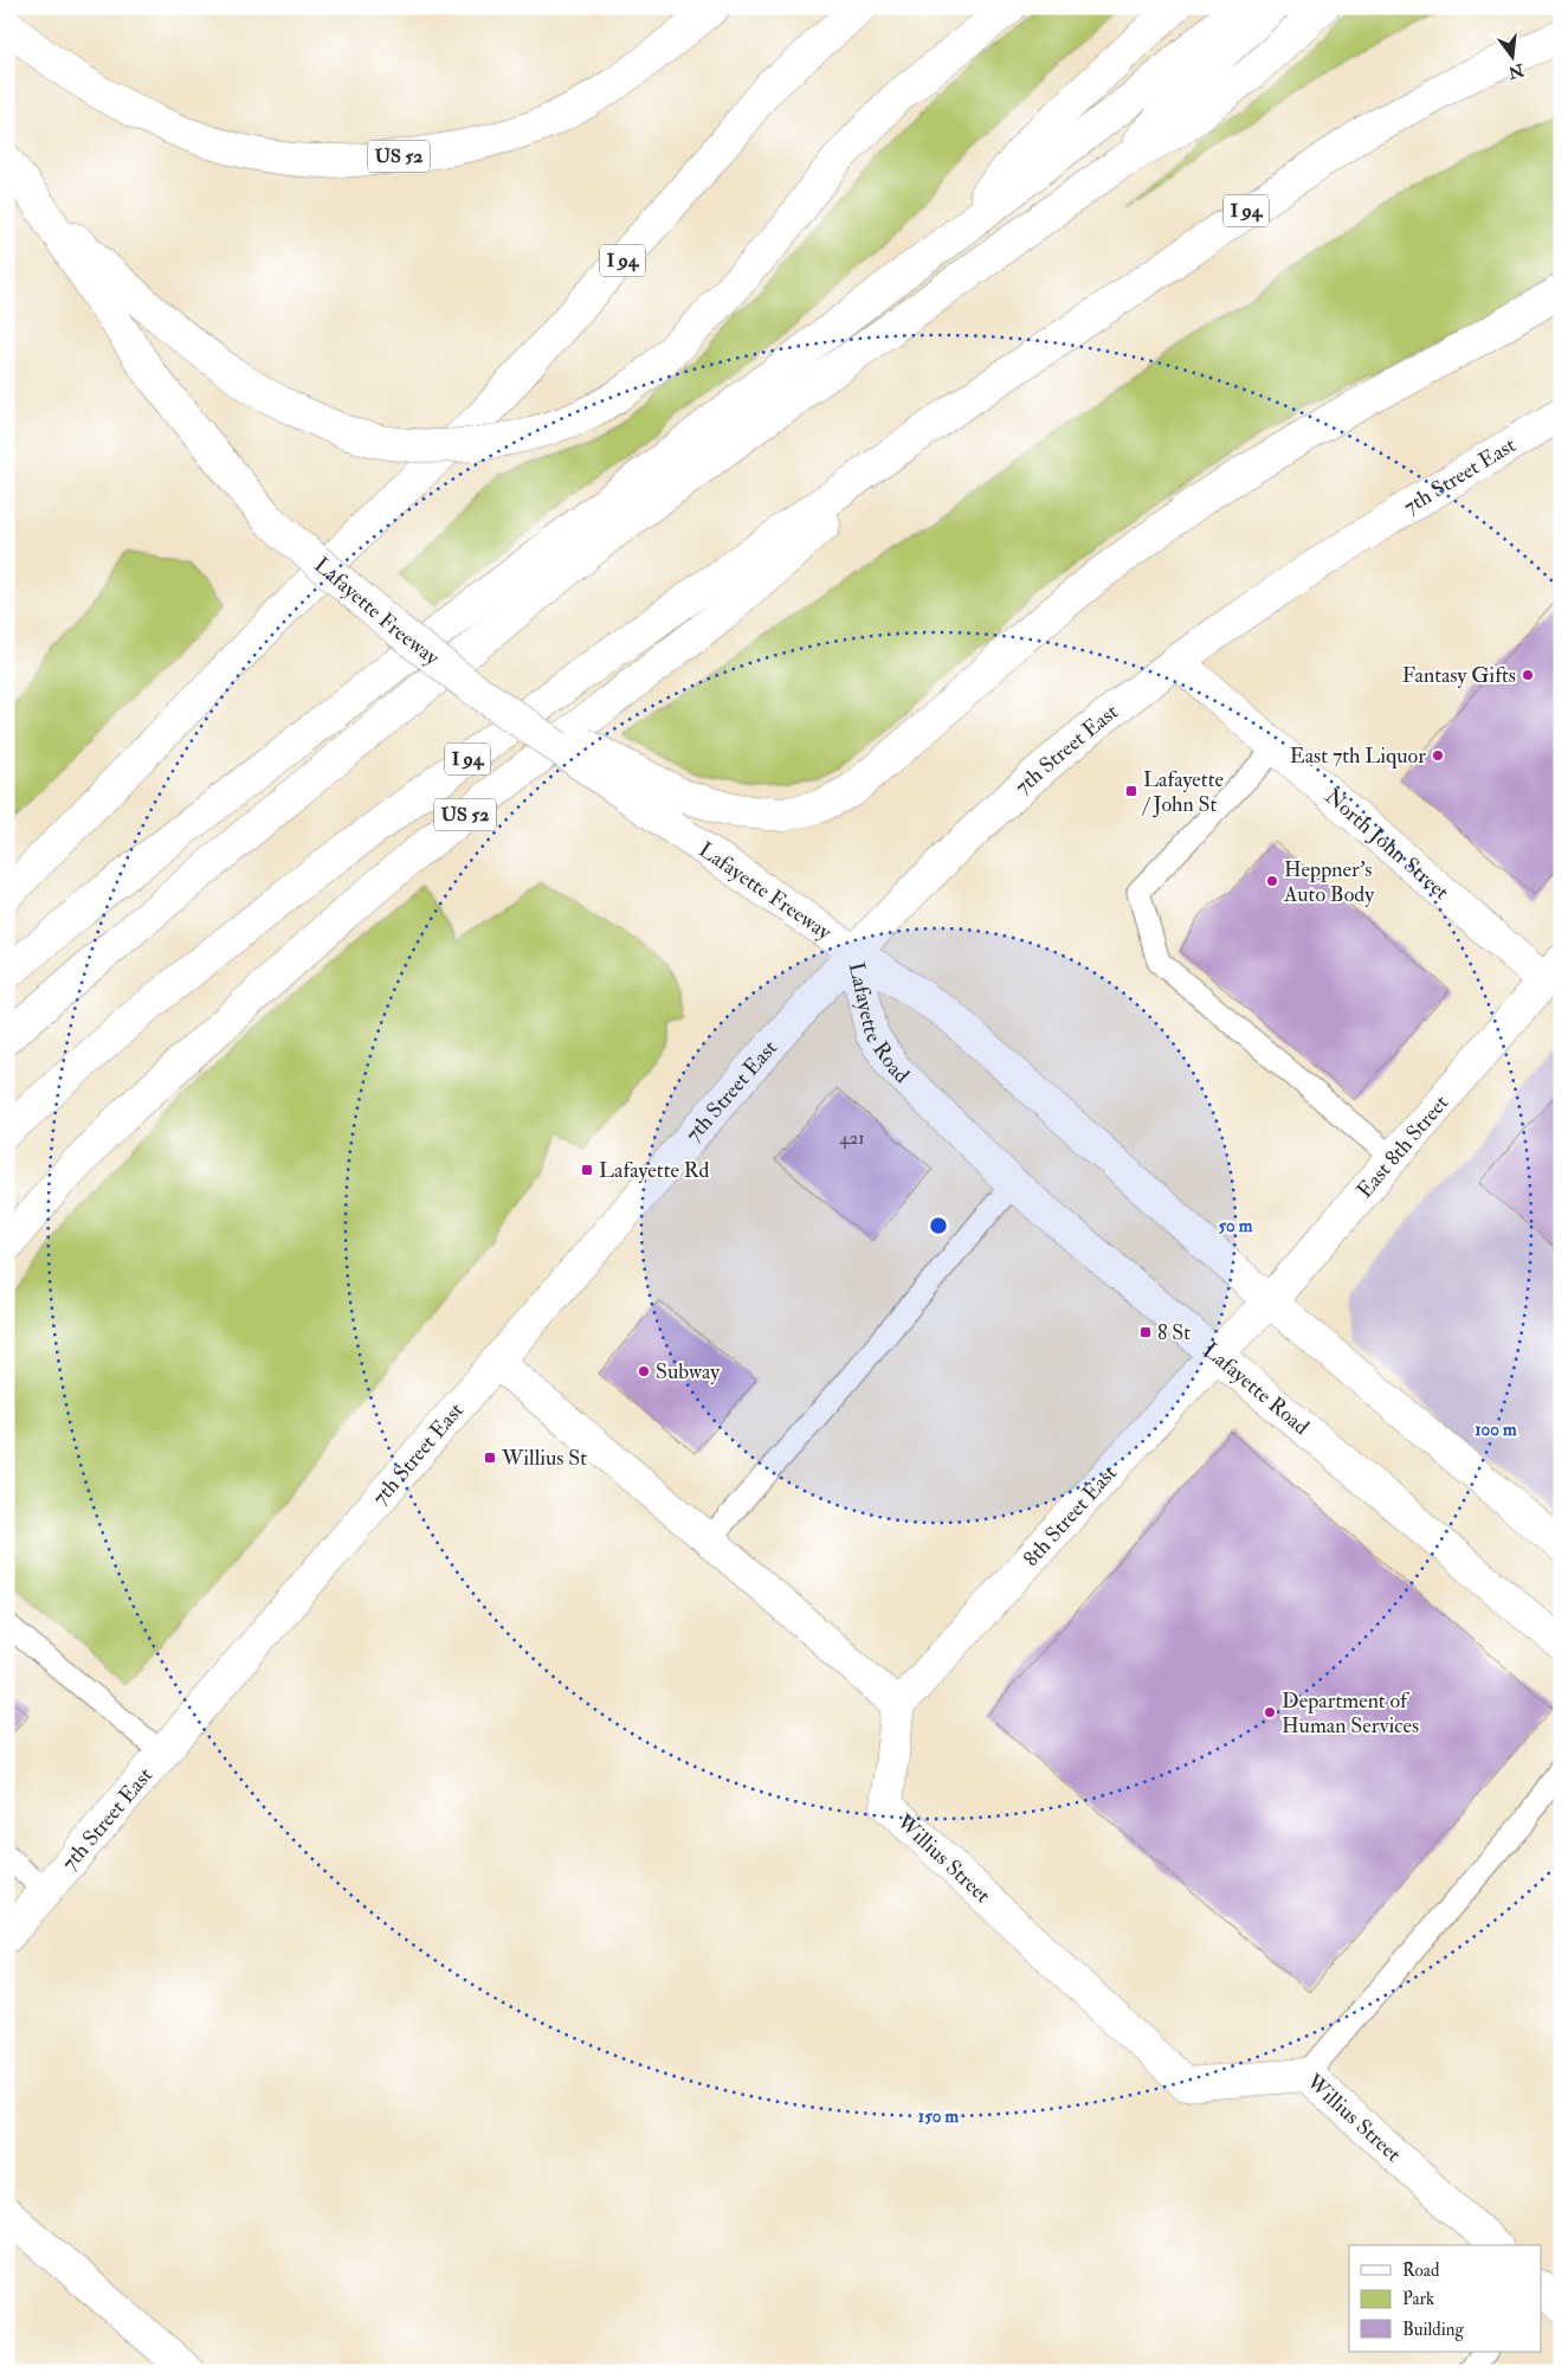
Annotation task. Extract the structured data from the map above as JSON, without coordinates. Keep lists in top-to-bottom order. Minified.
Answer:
{"streets":{"main road":["US 52","I 94","7th Street East","Lafayette Freeway","North John Street","Lafayette Road","East 8th Street","8th Street East","Willius Street"]},"crossings":[["US 52","I 94"],["7th Street East","Lafayette Freeway"],["7th Street East","North John Street"],["7th Street East","Lafayette Road"],["Lafayette Freeway","Lafayette Road"],["North John Street","East 8th Street"],["Lafayette Road","East 8th Street"],["Lafayette Road","8th Street East"],["East 8th Street","8th Street East"],["8th Street East","Willius Street"]],"places":{"other":["Fantasy Gifts","East 7th Liquor","Heppner's Auto Body","Subway","Department of Human Services"],"transit":["Lafayette / John St","Lafayette Rd","8 St","Willius St"]},"house_numbers":["421"],"legend":["Road","Park","Building"],"north":"bottom","rings":["50 m","100 m","150 m"]}
